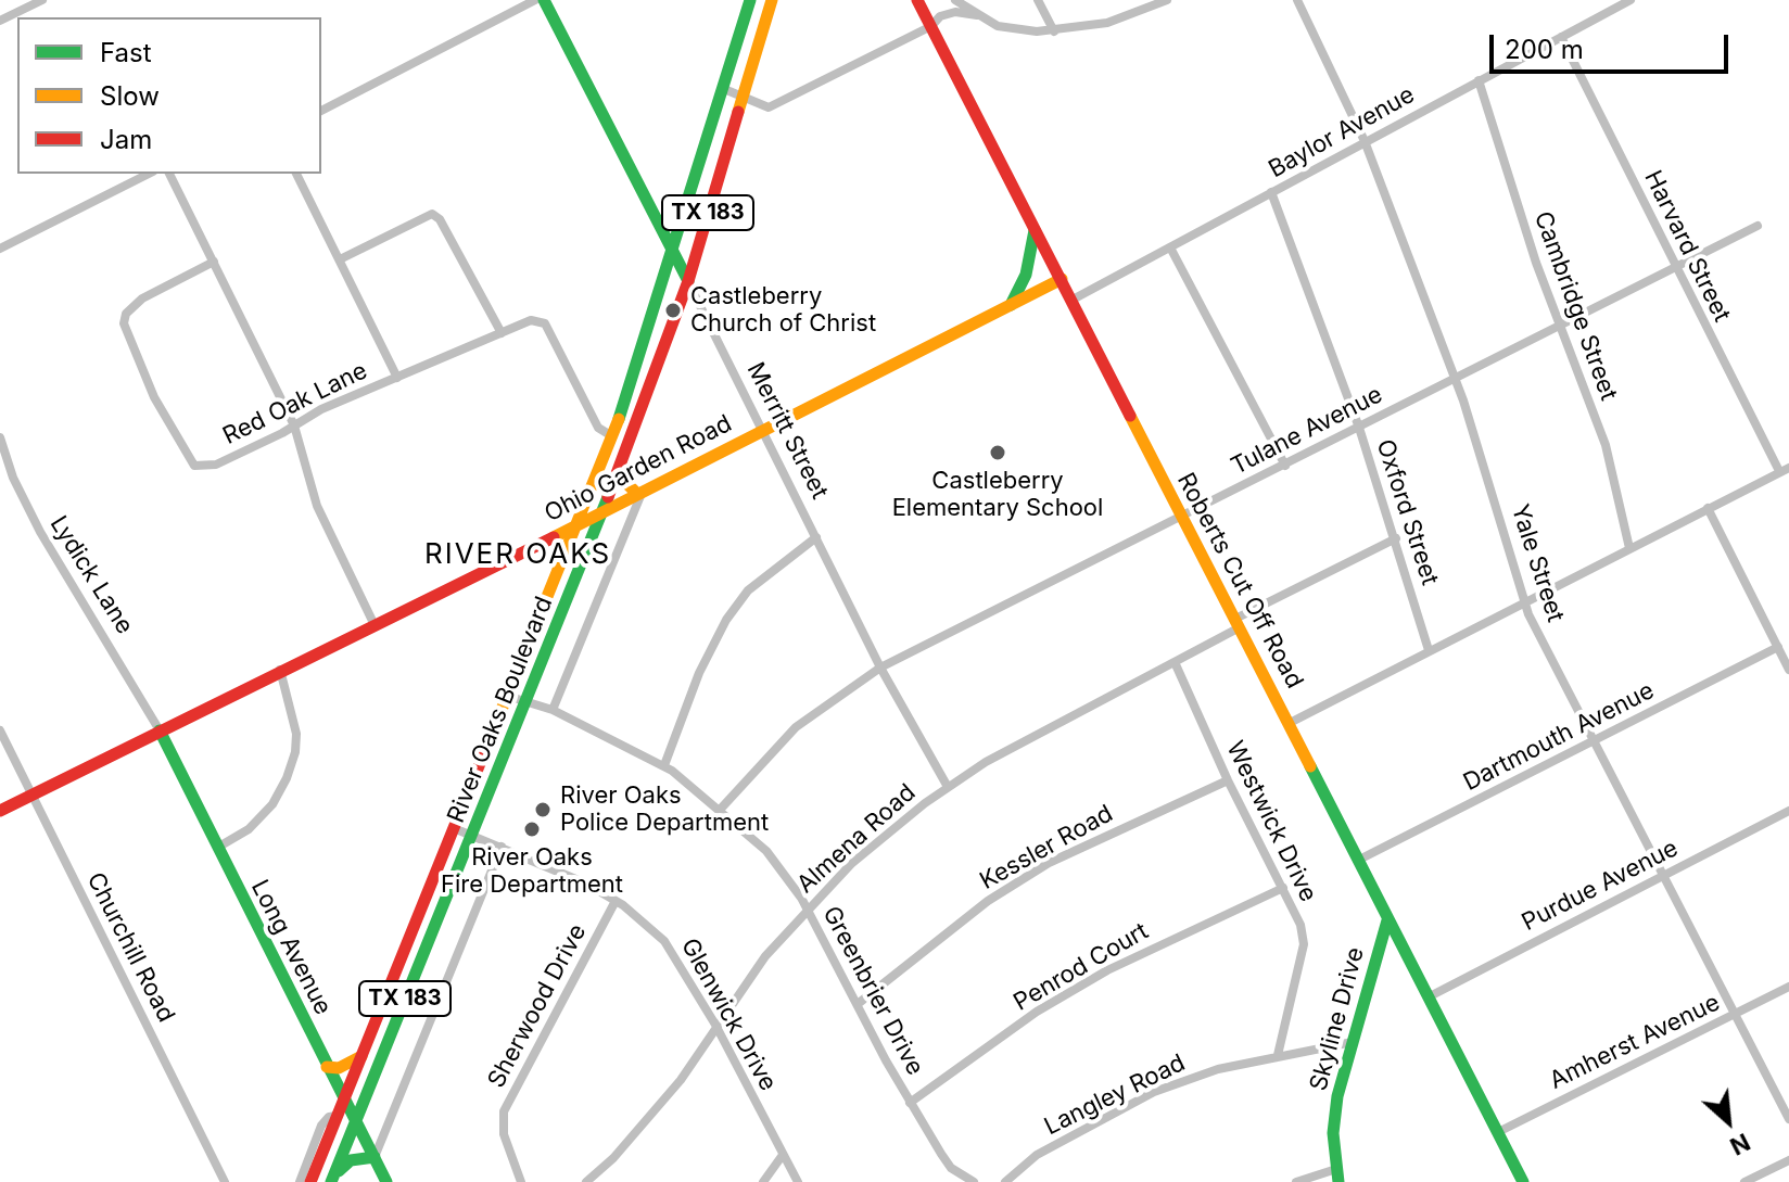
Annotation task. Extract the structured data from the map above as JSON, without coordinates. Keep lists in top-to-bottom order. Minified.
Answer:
{"streets":{"street":["Baylor Avenue","TX 183","Harvard Street","Cambridge Street","Red Oak Lane","Merritt Street","Tulane Avenue","Ohio Garden Road","Oxford Street","Yale Street","Lydick Lane","Roberts Cut Off Road","River Oaks Boulevard","Dartmouth Avenue","Westwick Drive","Almena Road","Kessler Road","Purdue Avenue","Churchill Road","Long Avenue","Penrod Court","Greenbrier Drive","Sherwood Drive","Glenwick Drive","Skyline Drive","Amherst Avenue","Langley Road"]},"crossings":[["Baylor Avenue","Harvard Street"],["Baylor Avenue","Cambridge Street"],["Baylor Avenue","Oxford Street"],["Baylor Avenue","Yale Street"],["Baylor Avenue","Roberts Cut Off Road"],["Harvard Street","Tulane Avenue"],["Cambridge Street","Tulane Avenue"],["Red Oak Lane","River Oaks Boulevard"],["Merritt Street","Tulane Avenue"],["Merritt Street","Ohio Garden Road"],["Merritt Street","River Oaks Boulevard"],["Merritt Street","Almena Road"],["Tulane Avenue","Oxford Street"],["Tulane Avenue","Yale Street"],["Tulane Avenue","Roberts Cut Off Road"],["Tulane Avenue","Greenbrier Drive"],["Ohio Garden Road","Lydick Lane"],["Ohio Garden Road","Roberts Cut Off Road"],["Ohio Garden Road","River Oaks Boulevard"],["Ohio Garden Road","Churchill Road"],["Ohio Garden Road","Long Avenue"],["Oxford Street","Almena Road"],["Yale Street","Dartmouth Avenue"],["Yale Street","Purdue Avenue"],["Yale Street","Amherst Avenue"],["Lydick Lane","Long Avenue"],["Roberts Cut Off Road","Dartmouth Avenue"],["Roberts Cut Off Road","Almena Road"],["Roberts Cut Off Road","Purdue Avenue"],["Roberts Cut Off Road","Skyline Drive"],["Roberts Cut Off Road","Amherst Avenue"],["River Oaks Boulevard","Long Avenue"],["River Oaks Boulevard","Greenbrier Drive"],["River Oaks Boulevard","Glenwick Drive"],["Westwick Drive","Almena Road"],["Westwick Drive","Kessler Road"],["Westwick Drive","Penrod Court"],["Westwick Drive","Langley Road"],["Almena Road","Greenbrier Drive"],["Almena Road","Glenwick Drive"],["Kessler Road","Greenbrier Drive"],["Penrod Court","Greenbrier Drive"],["Sherwood Drive","Glenwick Drive"],["Skyline Drive","Langley Road"]],"districts":["RIVER OAKS"],"places":["Castleberry Church of Christ","Castleberry Elementary School","River Oaks Police Department","River Oaks Fire Department"],"legend":["Fast","Slow","Jam"],"scale_bar":"200 m","north":"bottom right"}
